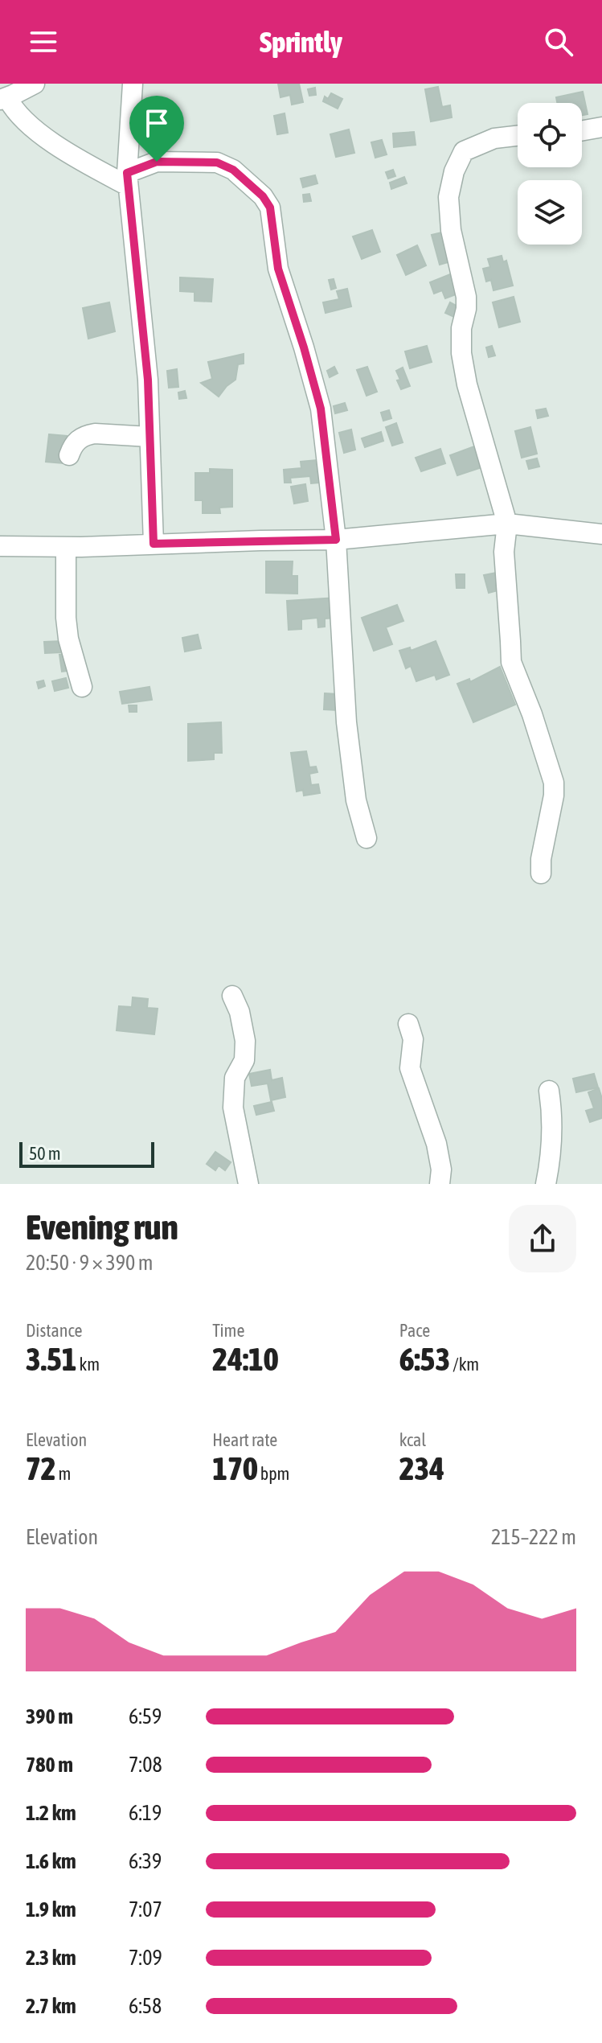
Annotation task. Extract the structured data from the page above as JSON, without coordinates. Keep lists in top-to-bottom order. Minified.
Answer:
{"scale_bar":"50 m","page":{"header":"Sprintly","scale":"50 m","heading":["Evening run","20:50 · 9 × 390 m"],"stats":[["Distance","3.51 km"],["Time","24:10"],["Pace","6:53 /km"],["Elevation","72 m"],["Heart rate","170 bpm"],["kcal","234"]],"chart":["Elevation","215–222 m"],"list":[{"name":"390 m","note":"6:59"},{"name":"780 m","note":"7:08"},{"name":"1.2 km","note":"6:19"},{"name":"1.6 km","note":"6:39"},{"name":"1.9 km","note":"7:07"},{"name":"2.3 km","note":"7:09"},{"name":"2.7 km","note":"6:58"}]}}
